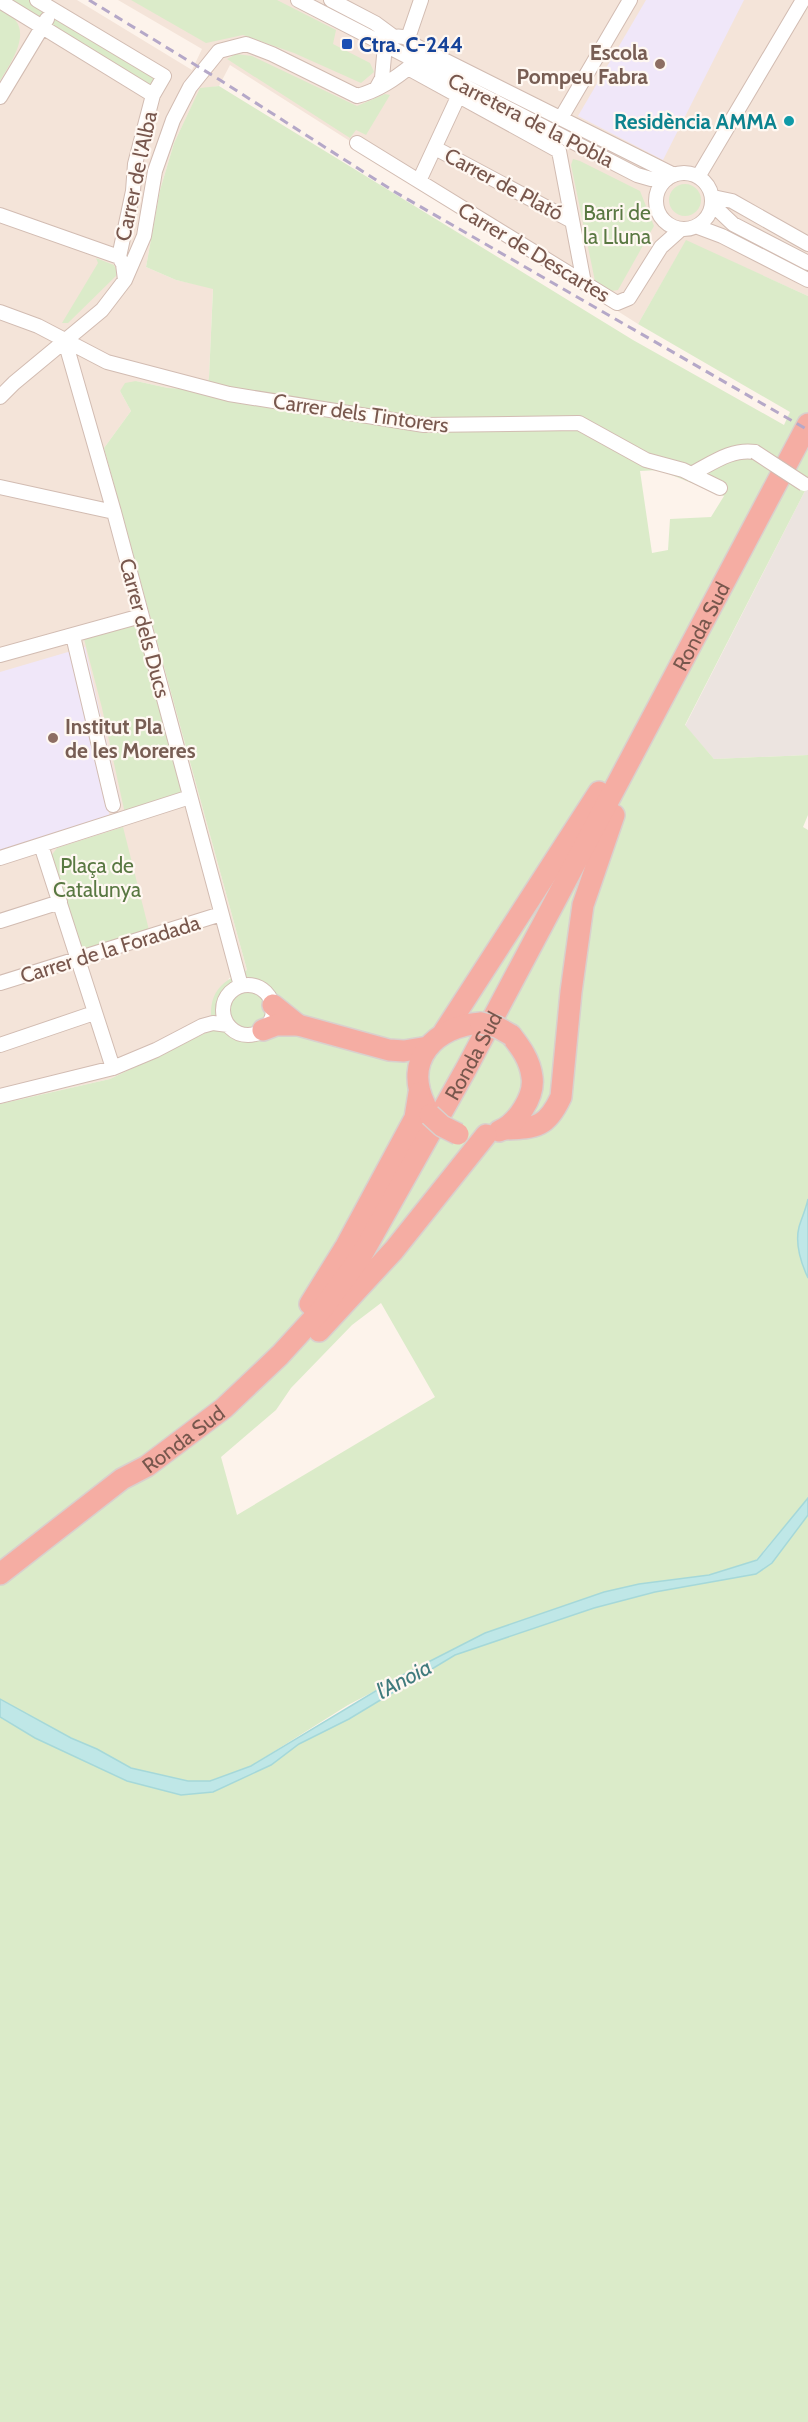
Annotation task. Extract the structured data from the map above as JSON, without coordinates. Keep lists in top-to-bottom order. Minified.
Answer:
{"streets":{"highway":["Ronda Sud"],"street":["Carretera de la Pobla","Carrer de l'Alba","Carrer de Plató","Carrer de Descartes","Carrer dels Tintorers","Carrer dels Ducs","Carrer de la Foradada"]},"crossings":[["Carretera de la Pobla","Carrer de l'Alba"],["Carretera de la Pobla","Carrer de Descartes"],["Carrer de l'Alba","Carrer dels Tintorers"],["Carrer de l'Alba","Carrer dels Ducs"],["Carrer dels Tintorers","Carrer dels Ducs"],["Carrer dels Ducs","Carrer de la Foradada"]],"water":["l'Anoia"],"parks":["Barri de la Lluna","Plaça de Catalunya"],"places":{"transit":["Ctra. C-244"],"other":["Escola Pompeu Fabra","Residència AMMA","Institut Pla de les Moreres"]}}
